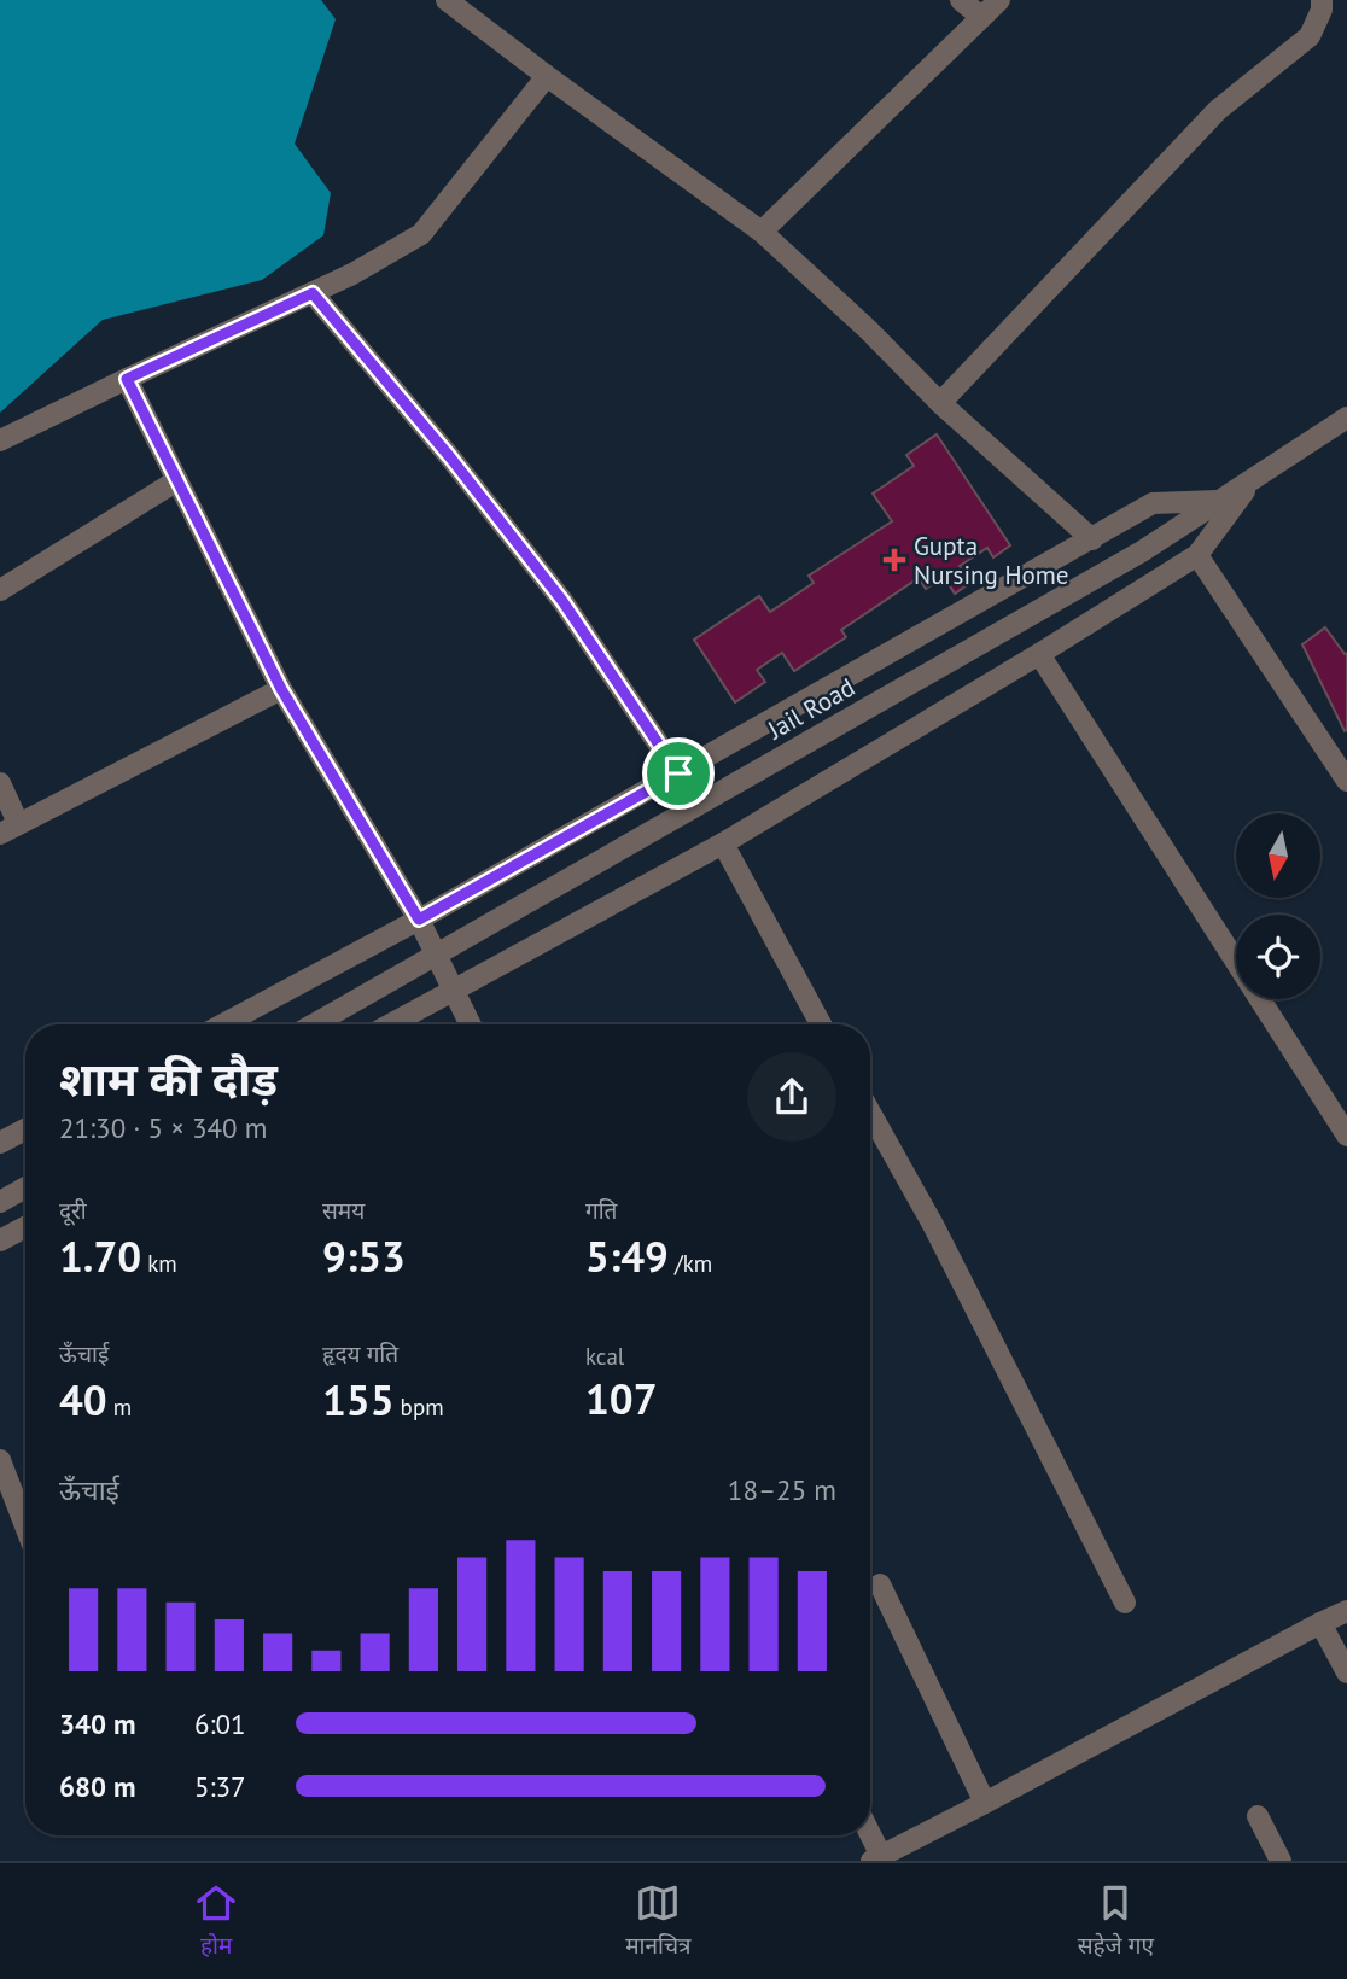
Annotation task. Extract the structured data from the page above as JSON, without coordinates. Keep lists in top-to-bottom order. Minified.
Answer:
{"streets":{"street":["Jail Road"]},"places":{"health":["Gupta Nursing Home"]},"north":"bottom","page":{"heading":["शाम की दौड़","21:30 · 5 × 340 m"],"stats":[["दूरी","1.70 km"],["समय","9:53"],["गति","5:49 /km"],["ऊँचाई","40 m"],["हृदय गति","155 bpm"],["kcal","107"]],"chart":["ऊँचाई","18–25 m"],"list":[{"name":"340 m","note":"6:01"},{"name":"680 m","note":"5:37"}],"tabs":["होम","मानचित्र","सहेजे गए"]}}
